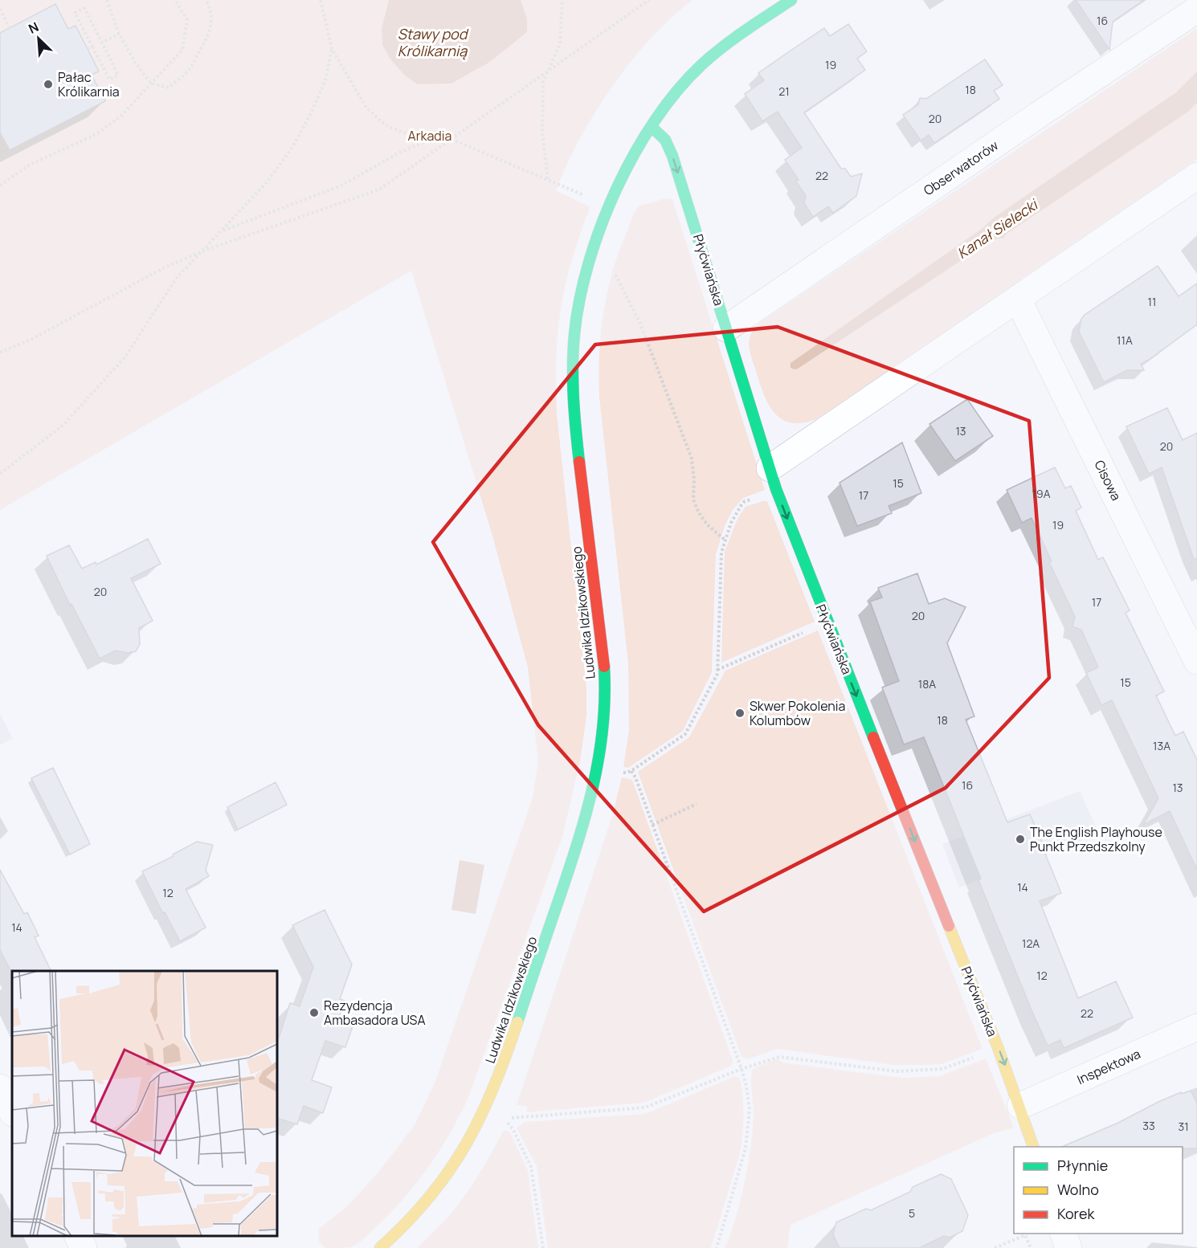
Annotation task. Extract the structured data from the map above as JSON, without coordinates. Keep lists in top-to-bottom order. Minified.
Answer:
{"streets":{"street":["Obserwatorów","Płyćwiańska","Cisowa","Ludwika Idzikowskiego","Inspektowa"]},"crossings":[["Obserwatorów","Płyćwiańska"],["Płyćwiańska","Ludwika Idzikowskiego"],["Płyćwiańska","Inspektowa"]],"one_way":["Płyćwiańska"],"water":["Stawy pod Królikarnią","Kanał Sielecki"],"parks":["Arkadia"],"places":["Pałac Królikarnia","Skwer Pokolenia Kolumbów","The English Playhouse Punkt Przedszkolny","Rezydencja Ambasadora USA"],"house_numbers":["16","19","18","21","20","22","11","11A","13","20","15","19A","17","19","20","17","20","15","18A","18","13A","16","13","14","12","14","12A","12","22","33","31","5"],"legend":["Płynnie","Wolno","Korek"],"north":"top left"}
